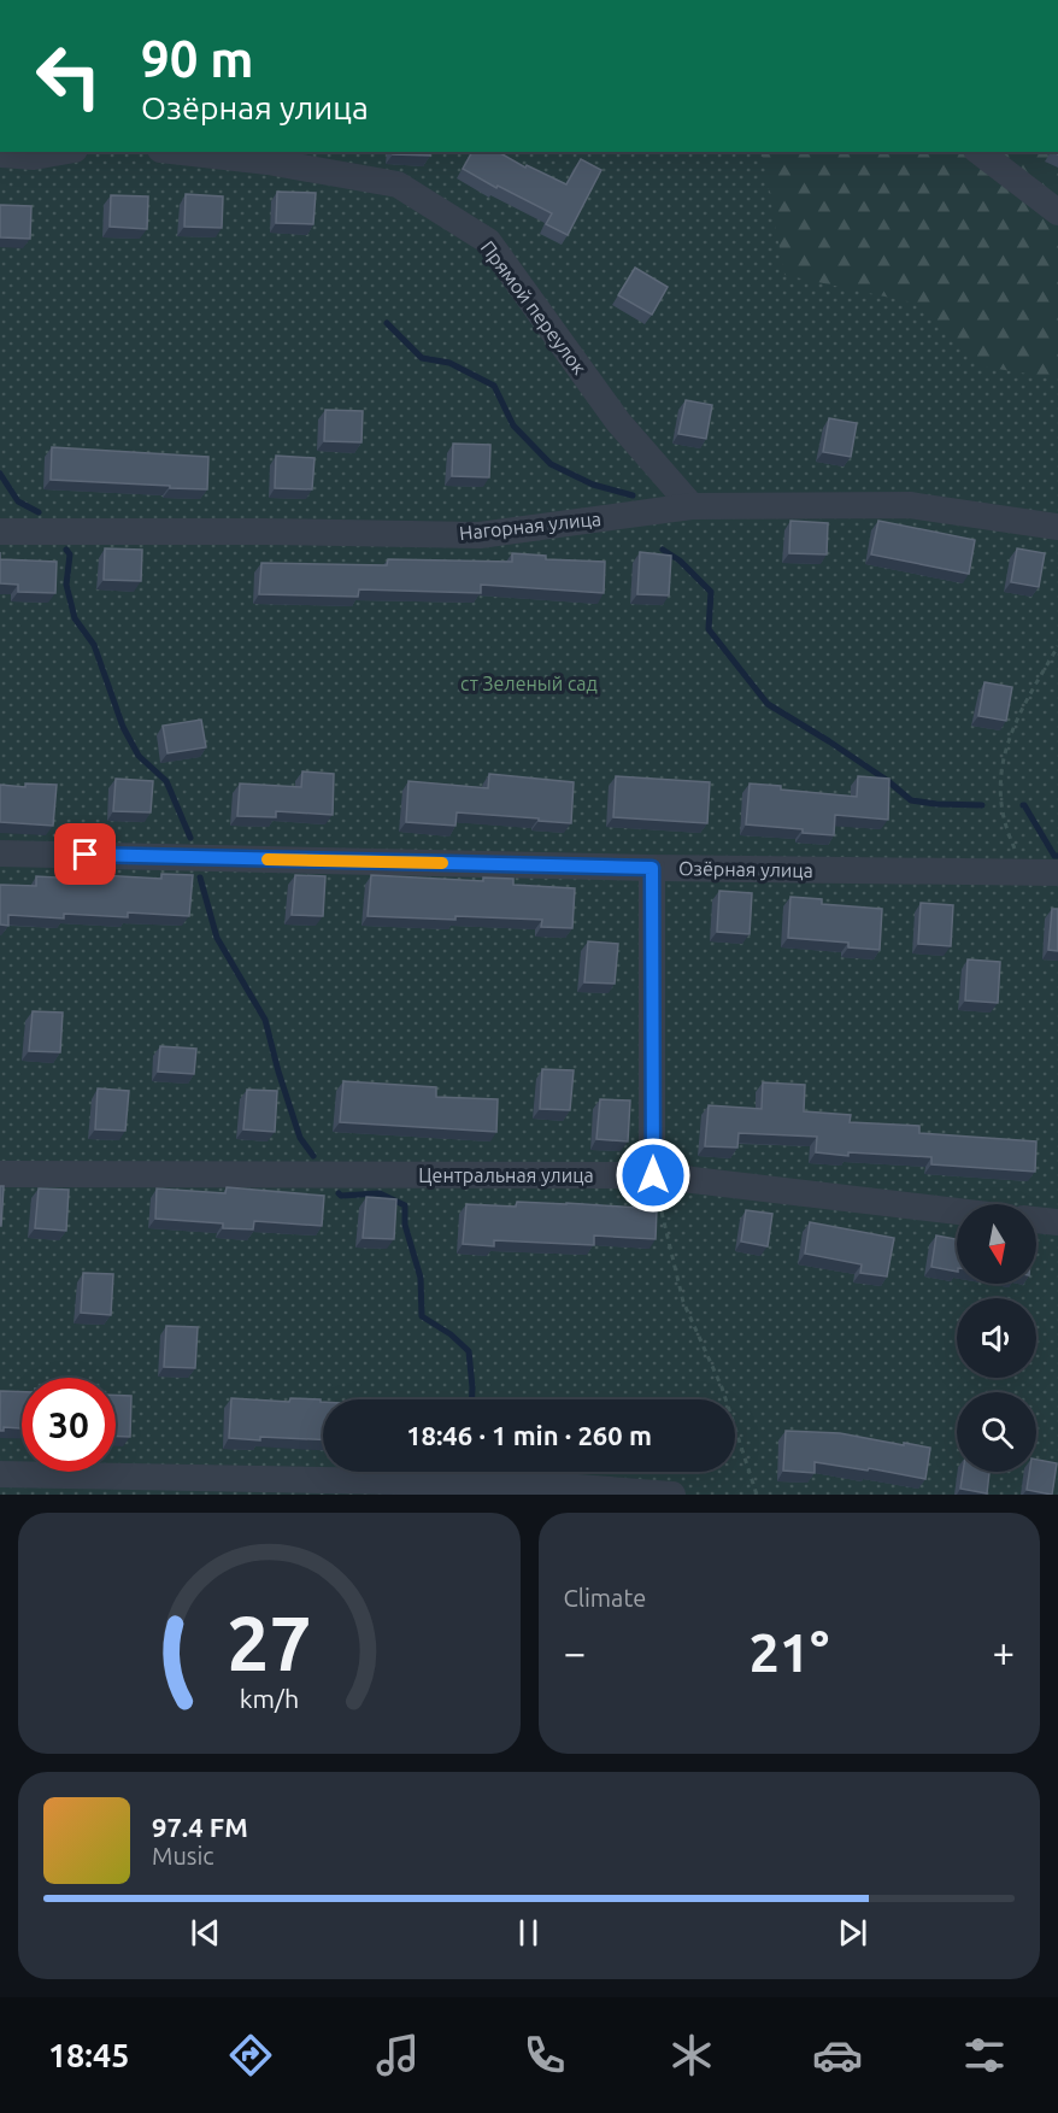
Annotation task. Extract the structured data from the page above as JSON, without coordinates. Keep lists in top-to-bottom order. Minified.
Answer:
{"streets":{"street":["Прямой переулок","Нагорная улица","Озёрная улица","Центральная улица"]},"crossings":[["Прямой переулок","Нагорная улица"]],"parks":["ст Зеленый сад"],"north":"bottom","page":{"turn":["90 m","Озёрная улица"],"limit":"30","trip":"18:46 · 1 min · 260 m","tile":"Climate","heat":["−","21°","+"],"song":["97.4 FM","Music"],"tabs":"18:45","gauge":["27","km/h"]}}
